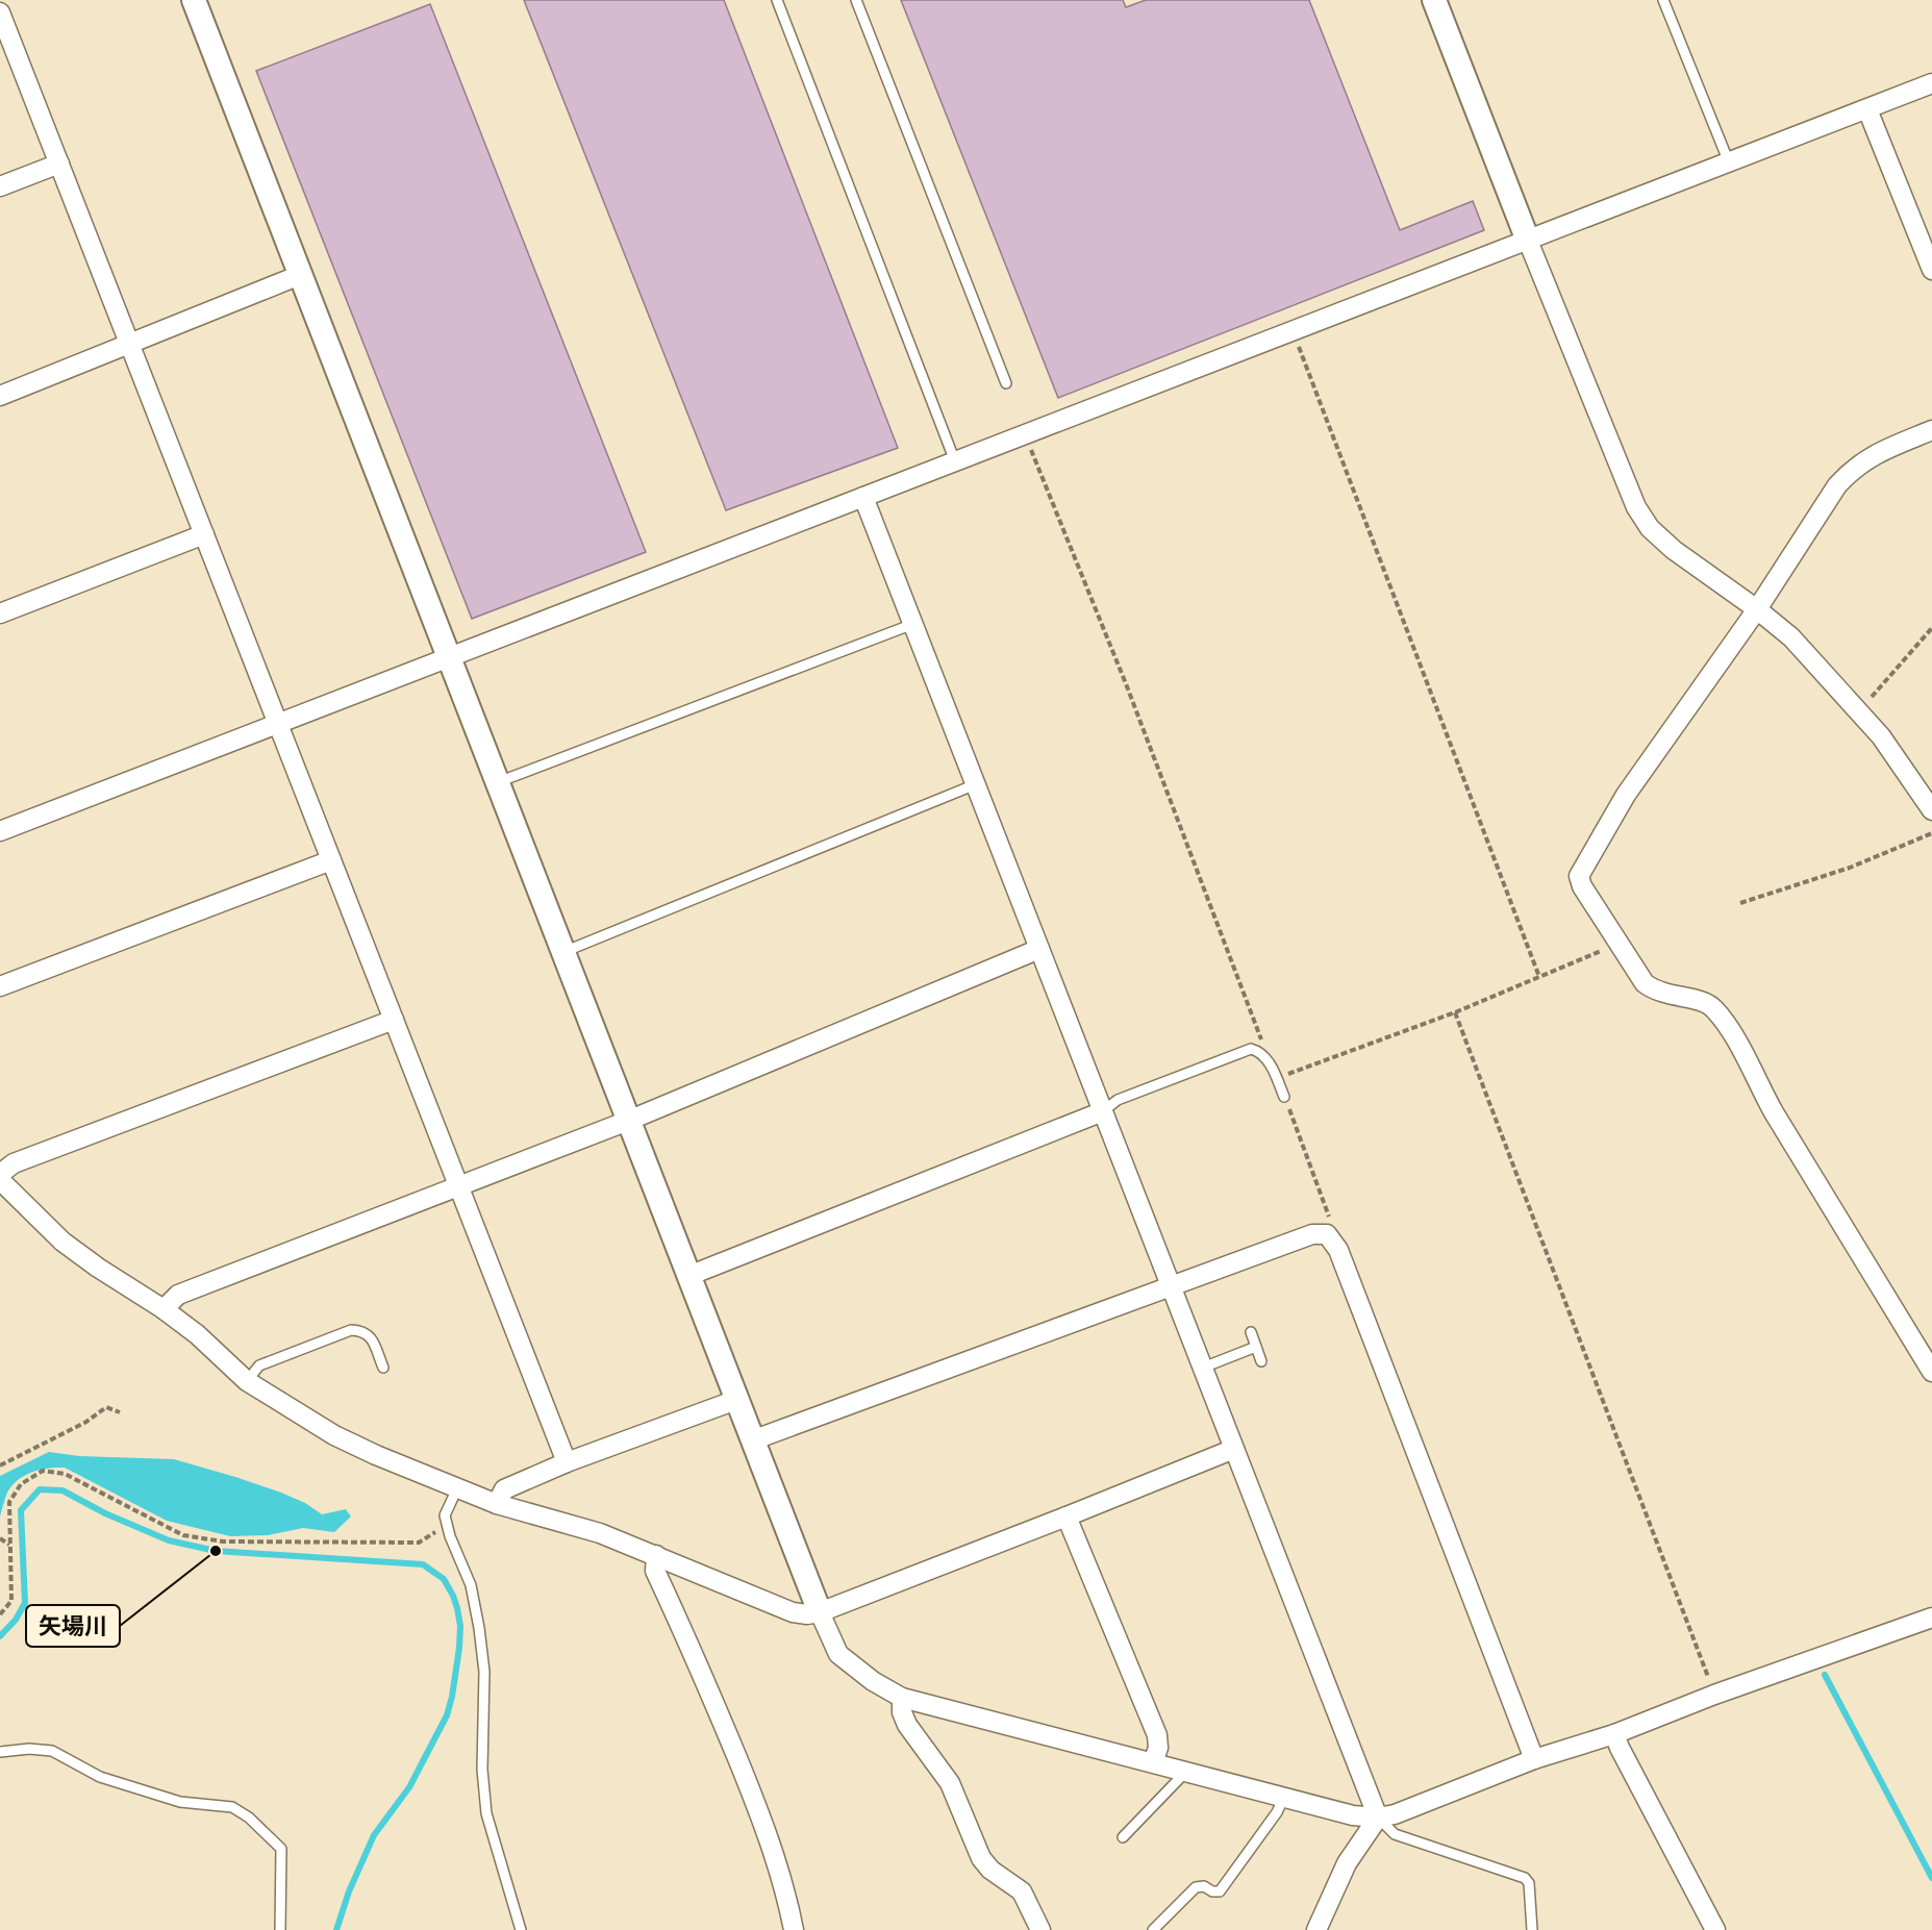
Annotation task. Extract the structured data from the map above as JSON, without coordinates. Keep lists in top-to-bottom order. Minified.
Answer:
{"places":["矢場川"]}
